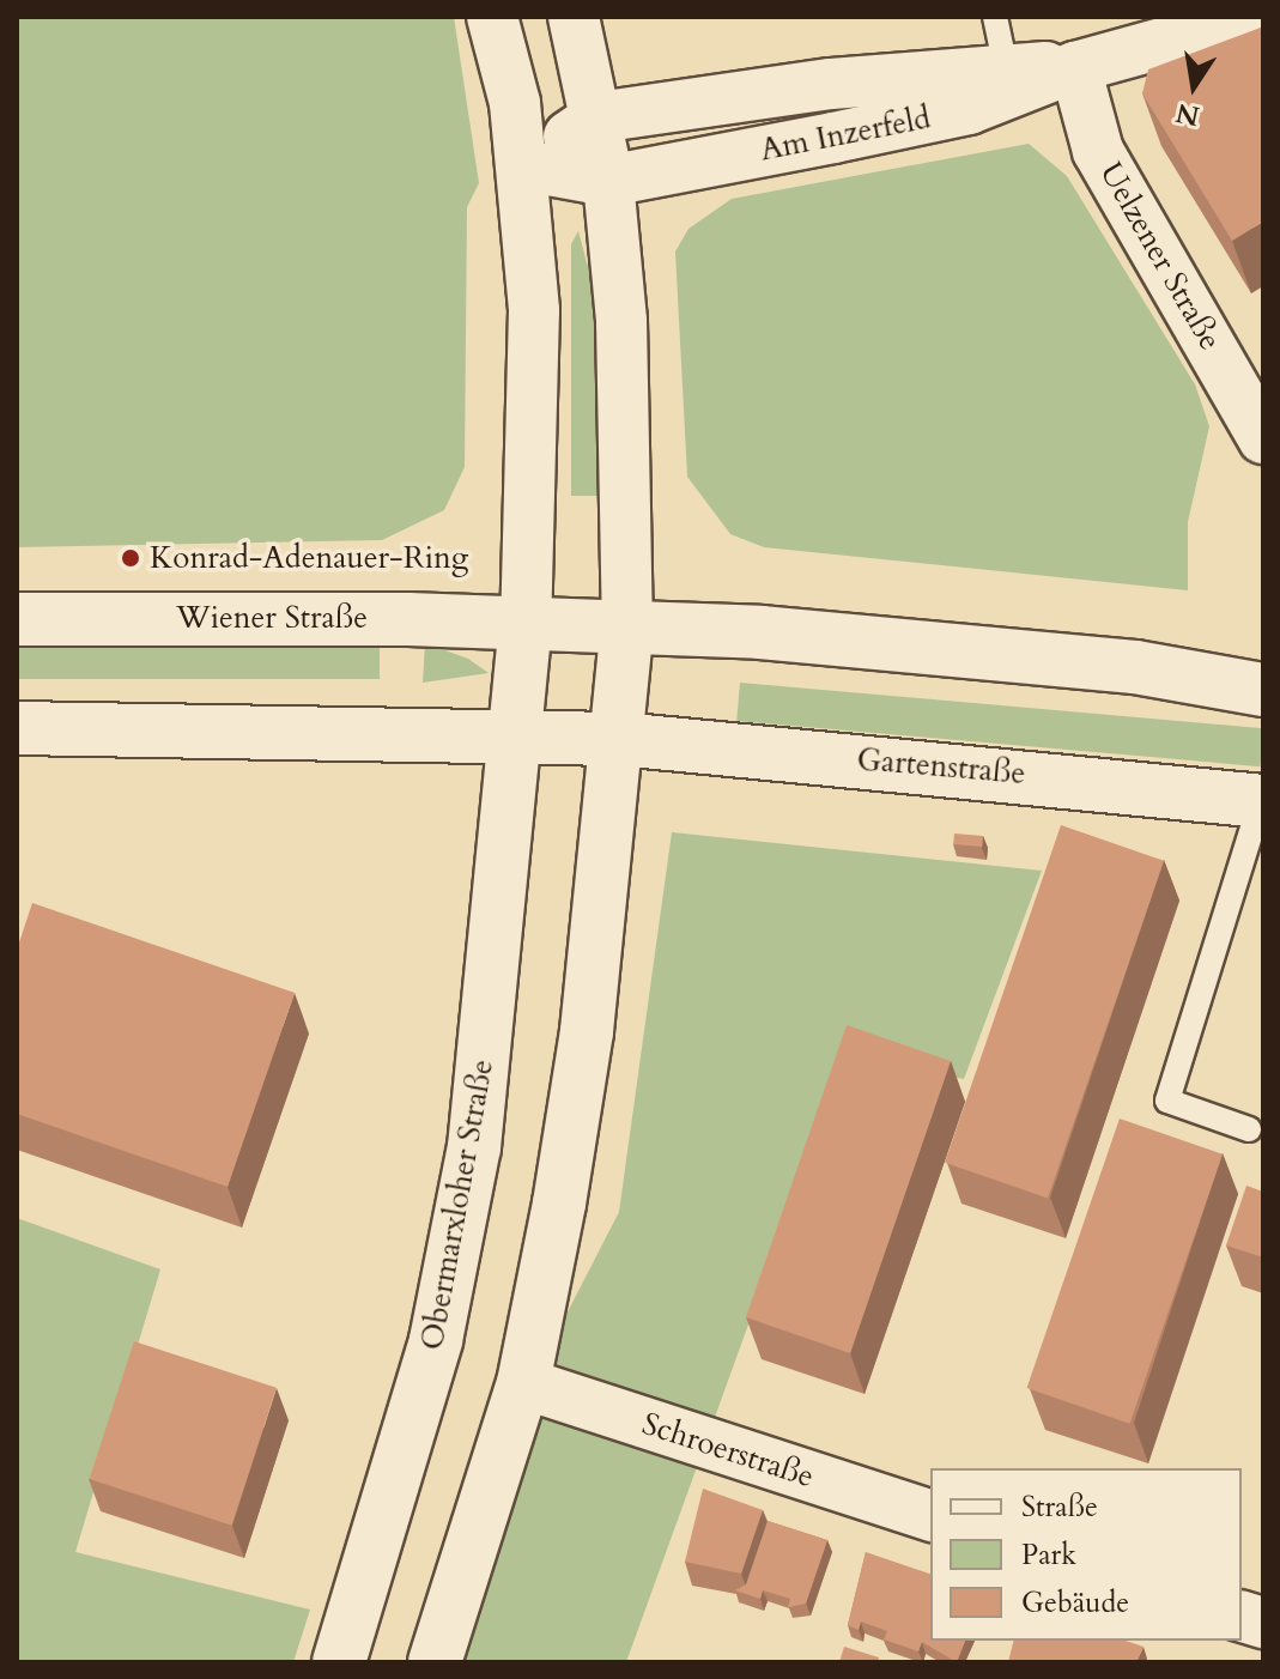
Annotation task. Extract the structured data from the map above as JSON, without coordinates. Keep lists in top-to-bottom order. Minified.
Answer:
{"streets":{"street":["Am Inzerfeld","Uelzener Straße","Wiener Straße","Gartenstraße","Obermarxloher Straße","Schroerstraße"]},"crossings":[["Am Inzerfeld","Uelzener Straße"],["Wiener Straße","Obermarxloher Straße"],["Gartenstraße","Obermarxloher Straße"]],"places":["Konrad-Adenauer-Ring"],"legend":["Straße","Park","Gebäude"],"north":"bottom"}
